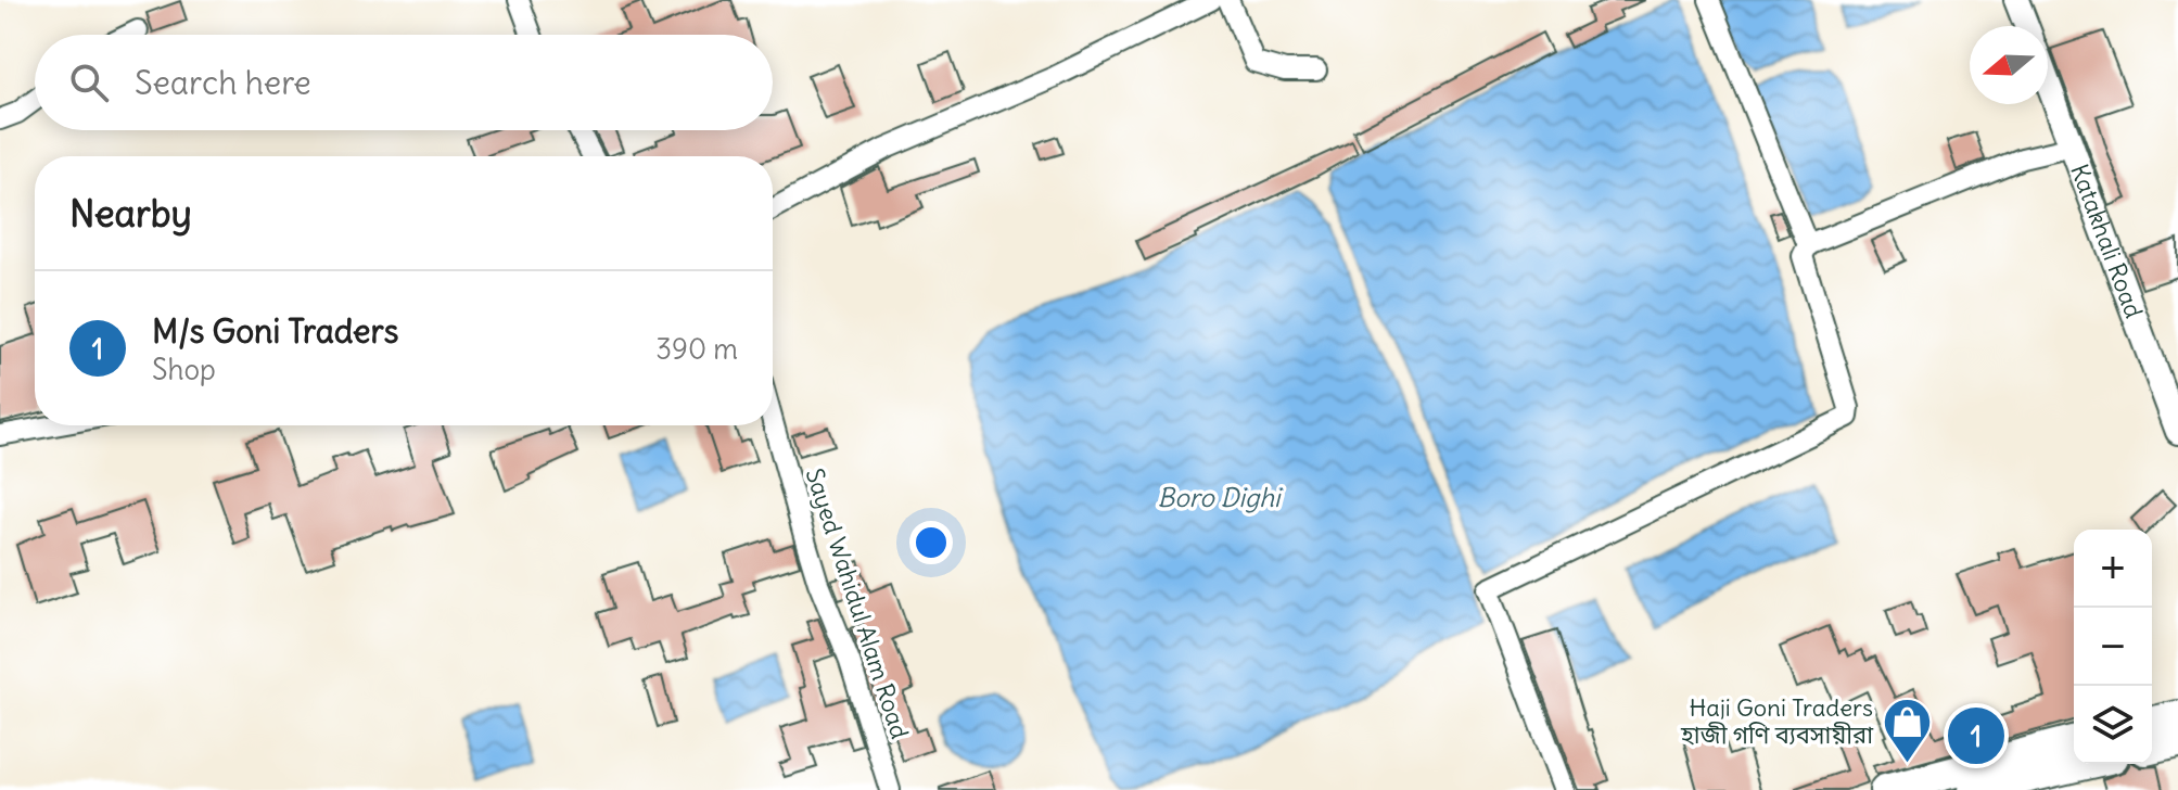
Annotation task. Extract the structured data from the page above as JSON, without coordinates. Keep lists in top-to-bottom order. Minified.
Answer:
{"streets":{"street":["Katakhali Road","Sayed Wahidul Alam Road"]},"water":["Boro Dighi"],"places":{"shop":["Haji Goni Traders হাজী গণি ব্যবসায়ীরা"]},"north":"left","page":{"search":"Search here","heading":"Nearby","list":[{"mark":"1","name":"M/s Goni Traders","note":"Shop","value":"390 m"}],"map_buttons":["+","−"],"pins":"1"}}
